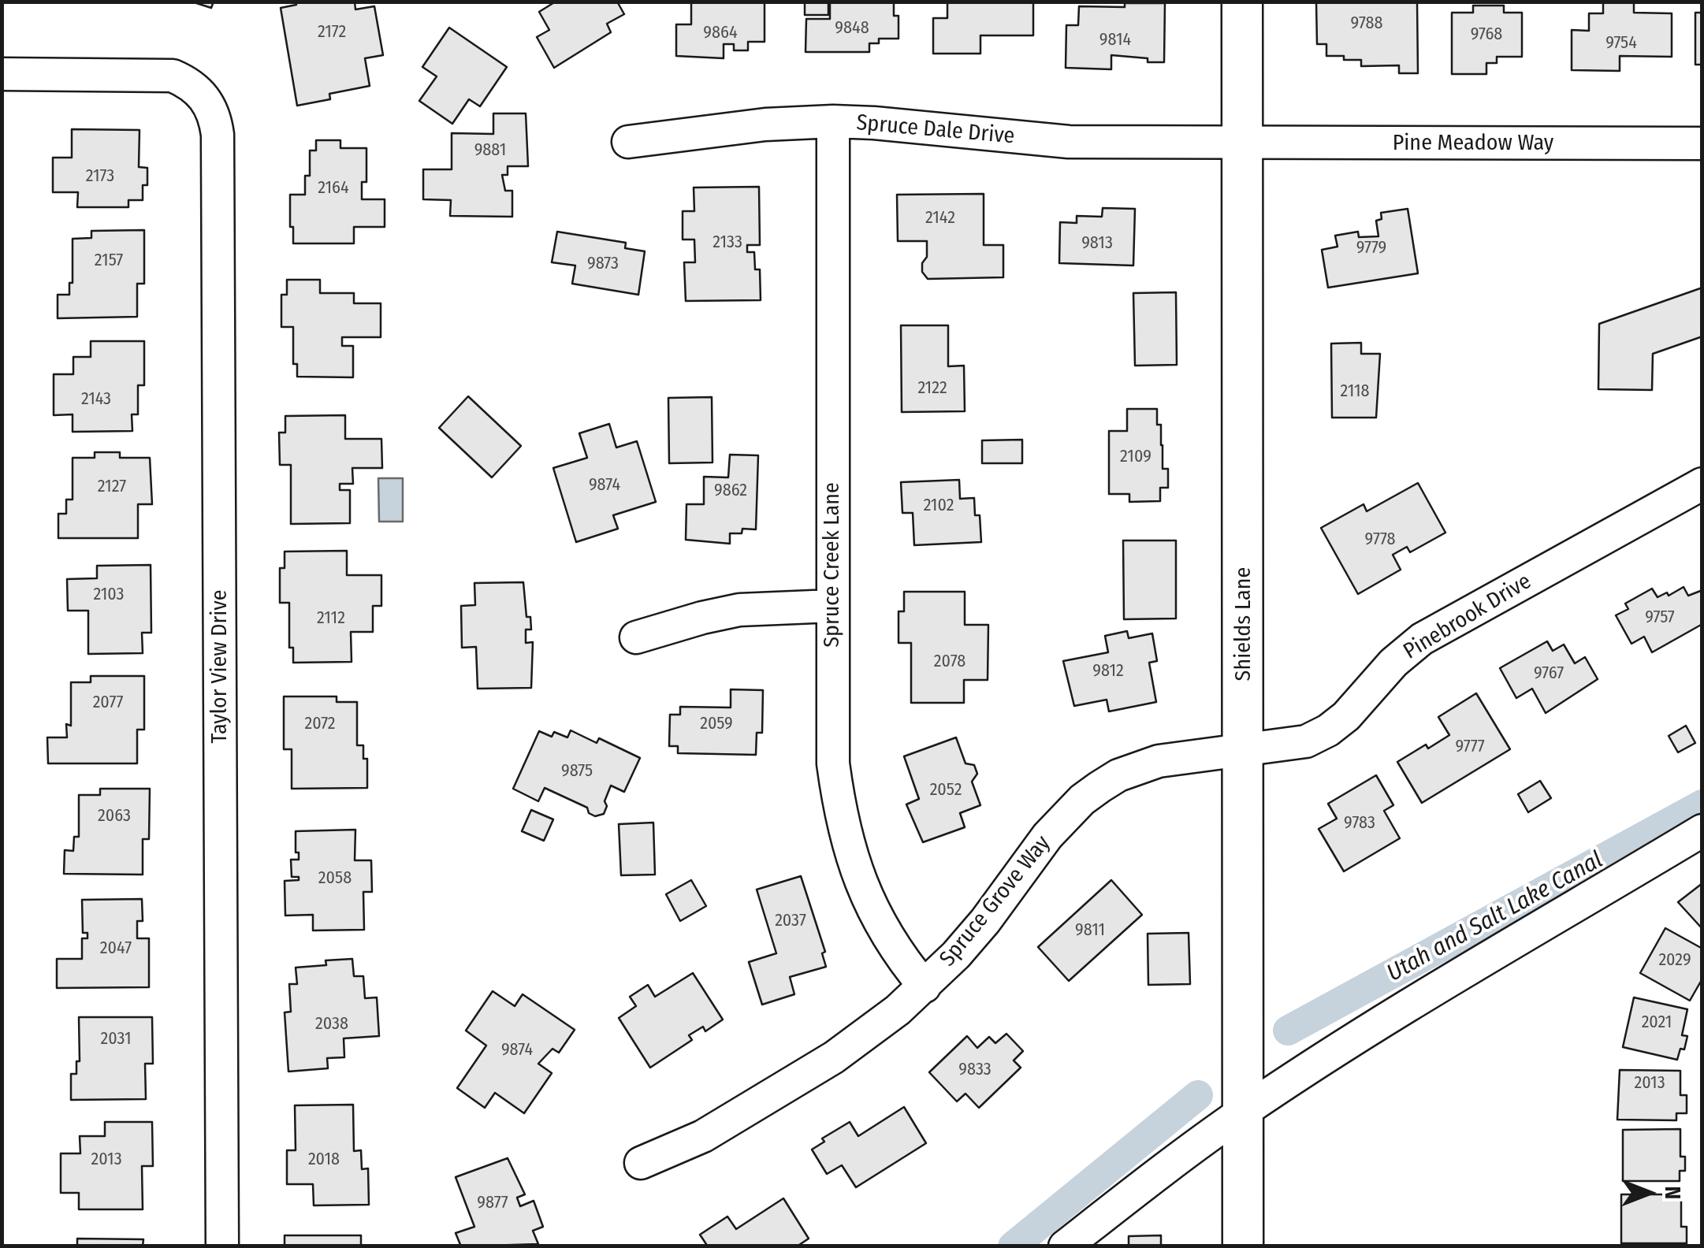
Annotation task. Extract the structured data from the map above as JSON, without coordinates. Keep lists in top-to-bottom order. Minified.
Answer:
{"streets":{"main road":["Shields Lane"],"street":["Spruce Dale Drive","Pine Meadow Way","Spruce Creek Lane","Pinebrook Drive","Taylor View Drive","Spruce Grove Way"]},"crossings":[["Spruce Dale Drive","Pine Meadow Way"],["Spruce Dale Drive","Spruce Creek Lane"],["Spruce Dale Drive","Shields Lane"],["Pine Meadow Way","Shields Lane"],["Spruce Creek Lane","Spruce Grove Way"],["Pinebrook Drive","Shields Lane"],["Pinebrook Drive","Spruce Grove Way"],["Shields Lane","Spruce Grove Way"]],"water":["Utah and Salt Lake Canal"],"house_numbers":["9788","9848","2172","9864","9768","9814","9754","9881","2173","2164","2142","2133","9813","9779","2157","9873","2122","2118","2143","2109","9874","2127","9862","2102","9778","2103","9757","2112","2078","9812","9767","2077","2072","2059","9777","9875","2052","2063","9783","2058","2037","9811","2047","2029","2021","2038","2031","9874","9833","2013","2013","2018","9877"],"north":"right"}
